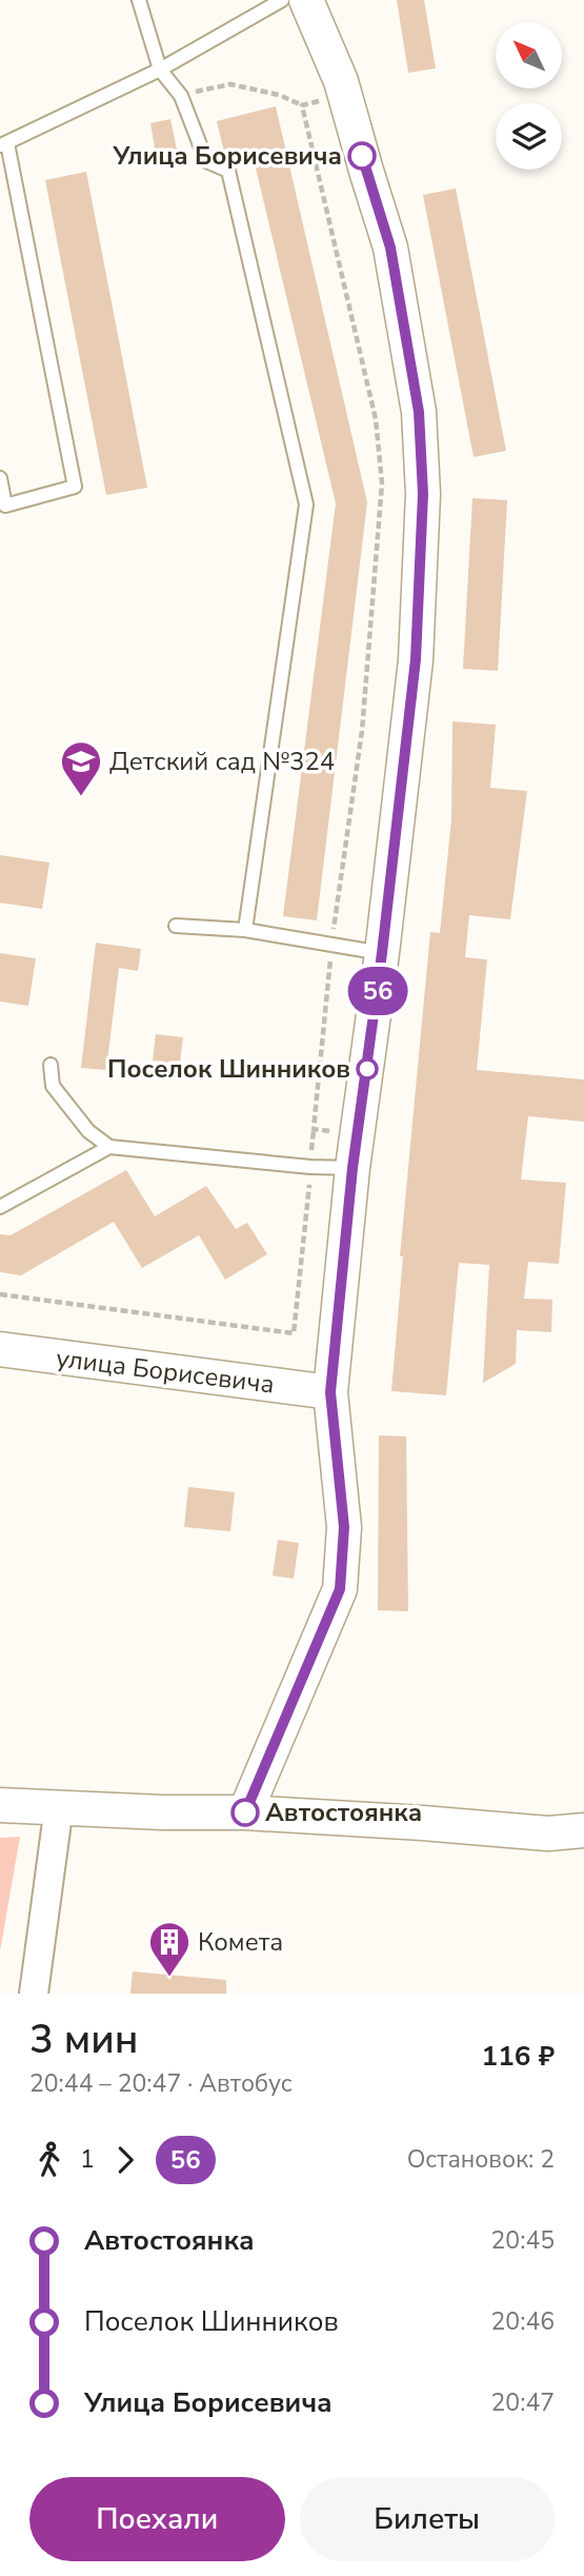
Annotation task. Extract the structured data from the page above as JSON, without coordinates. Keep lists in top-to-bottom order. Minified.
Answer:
{"streets":{"street":["улица Борисевича"]},"places":{"other":["Улица Борисевича","Поселок Шинников","Автостоянка"],"school or university":["Детский сад №324"],"building":["Комета"]},"lines":["bus line 56"],"north":"top left","page":{"on_map":"56","heading":["3 мин","20:44 – 20:47 · Автобус","116 ₽"],"legs":["1","56","Остановок: 2"],"list":[{"name":"Автостоянка","value":"20:45"},{"name":"Поселок Шинников","value":"20:46"},{"name":"Улица Борисевича","value":"20:47"}],"buttons":["Поехали","Билеты"]}}
